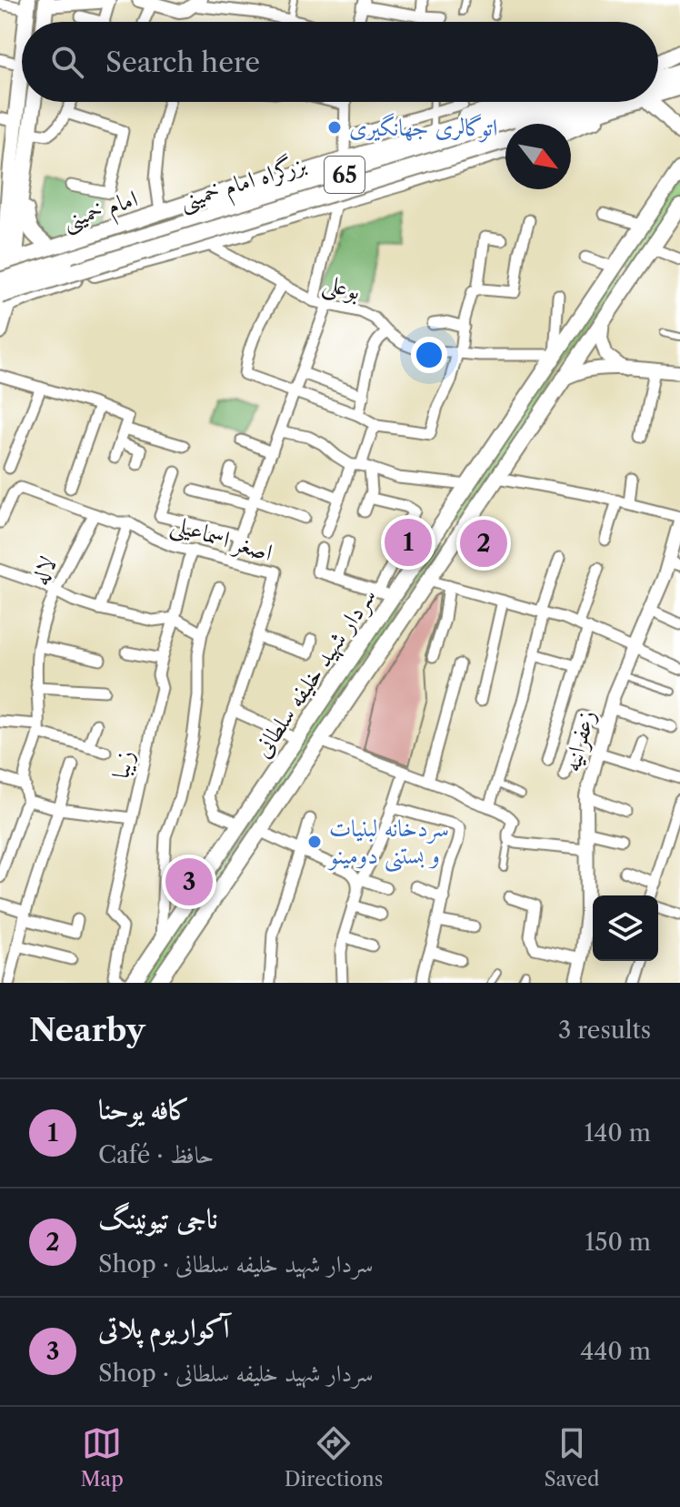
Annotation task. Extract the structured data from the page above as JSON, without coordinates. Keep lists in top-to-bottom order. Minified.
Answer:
{"streets":{"highway":["65","بزرگراه امام خمینی"],"main road":["امام خمینی","سردار شهید خلیفه سلطانی"],"street":["بوعلی","اصغر اسماعیلی","لاله","زعفرانیه","زیبا"]},"crossings":[["بوعلی","سردار شهید خلیفه سلطانی"],["اصغر اسماعیلی","لاله"],["اصغر اسماعیلی","سردار شهید خلیفه سلطانی"],["اصغر اسماعیلی","زیبا"]],"places":["اتوگالری جهانگیری","سردخانه لبنیات و بستنی دومینو"],"north":"bottom right","page":{"search":"Search here","pins":["1","2","3"],"heading":["Nearby","3 results"],"list":[{"mark":"1","name":"کافه یوحنا","note":"Café · حافظ","value":"140 m"},{"mark":"2","name":"ناجی‌ تیونینگ","note":"Shop · سردار شهید خلیفه سلطانی","value":"150 m"},{"mark":"3","name":"آکواریوم پلاتی","note":"Shop · سردار شهید خلیفه سلطانی","value":"440 m"}],"nav":["Map","Directions","Saved"]}}
